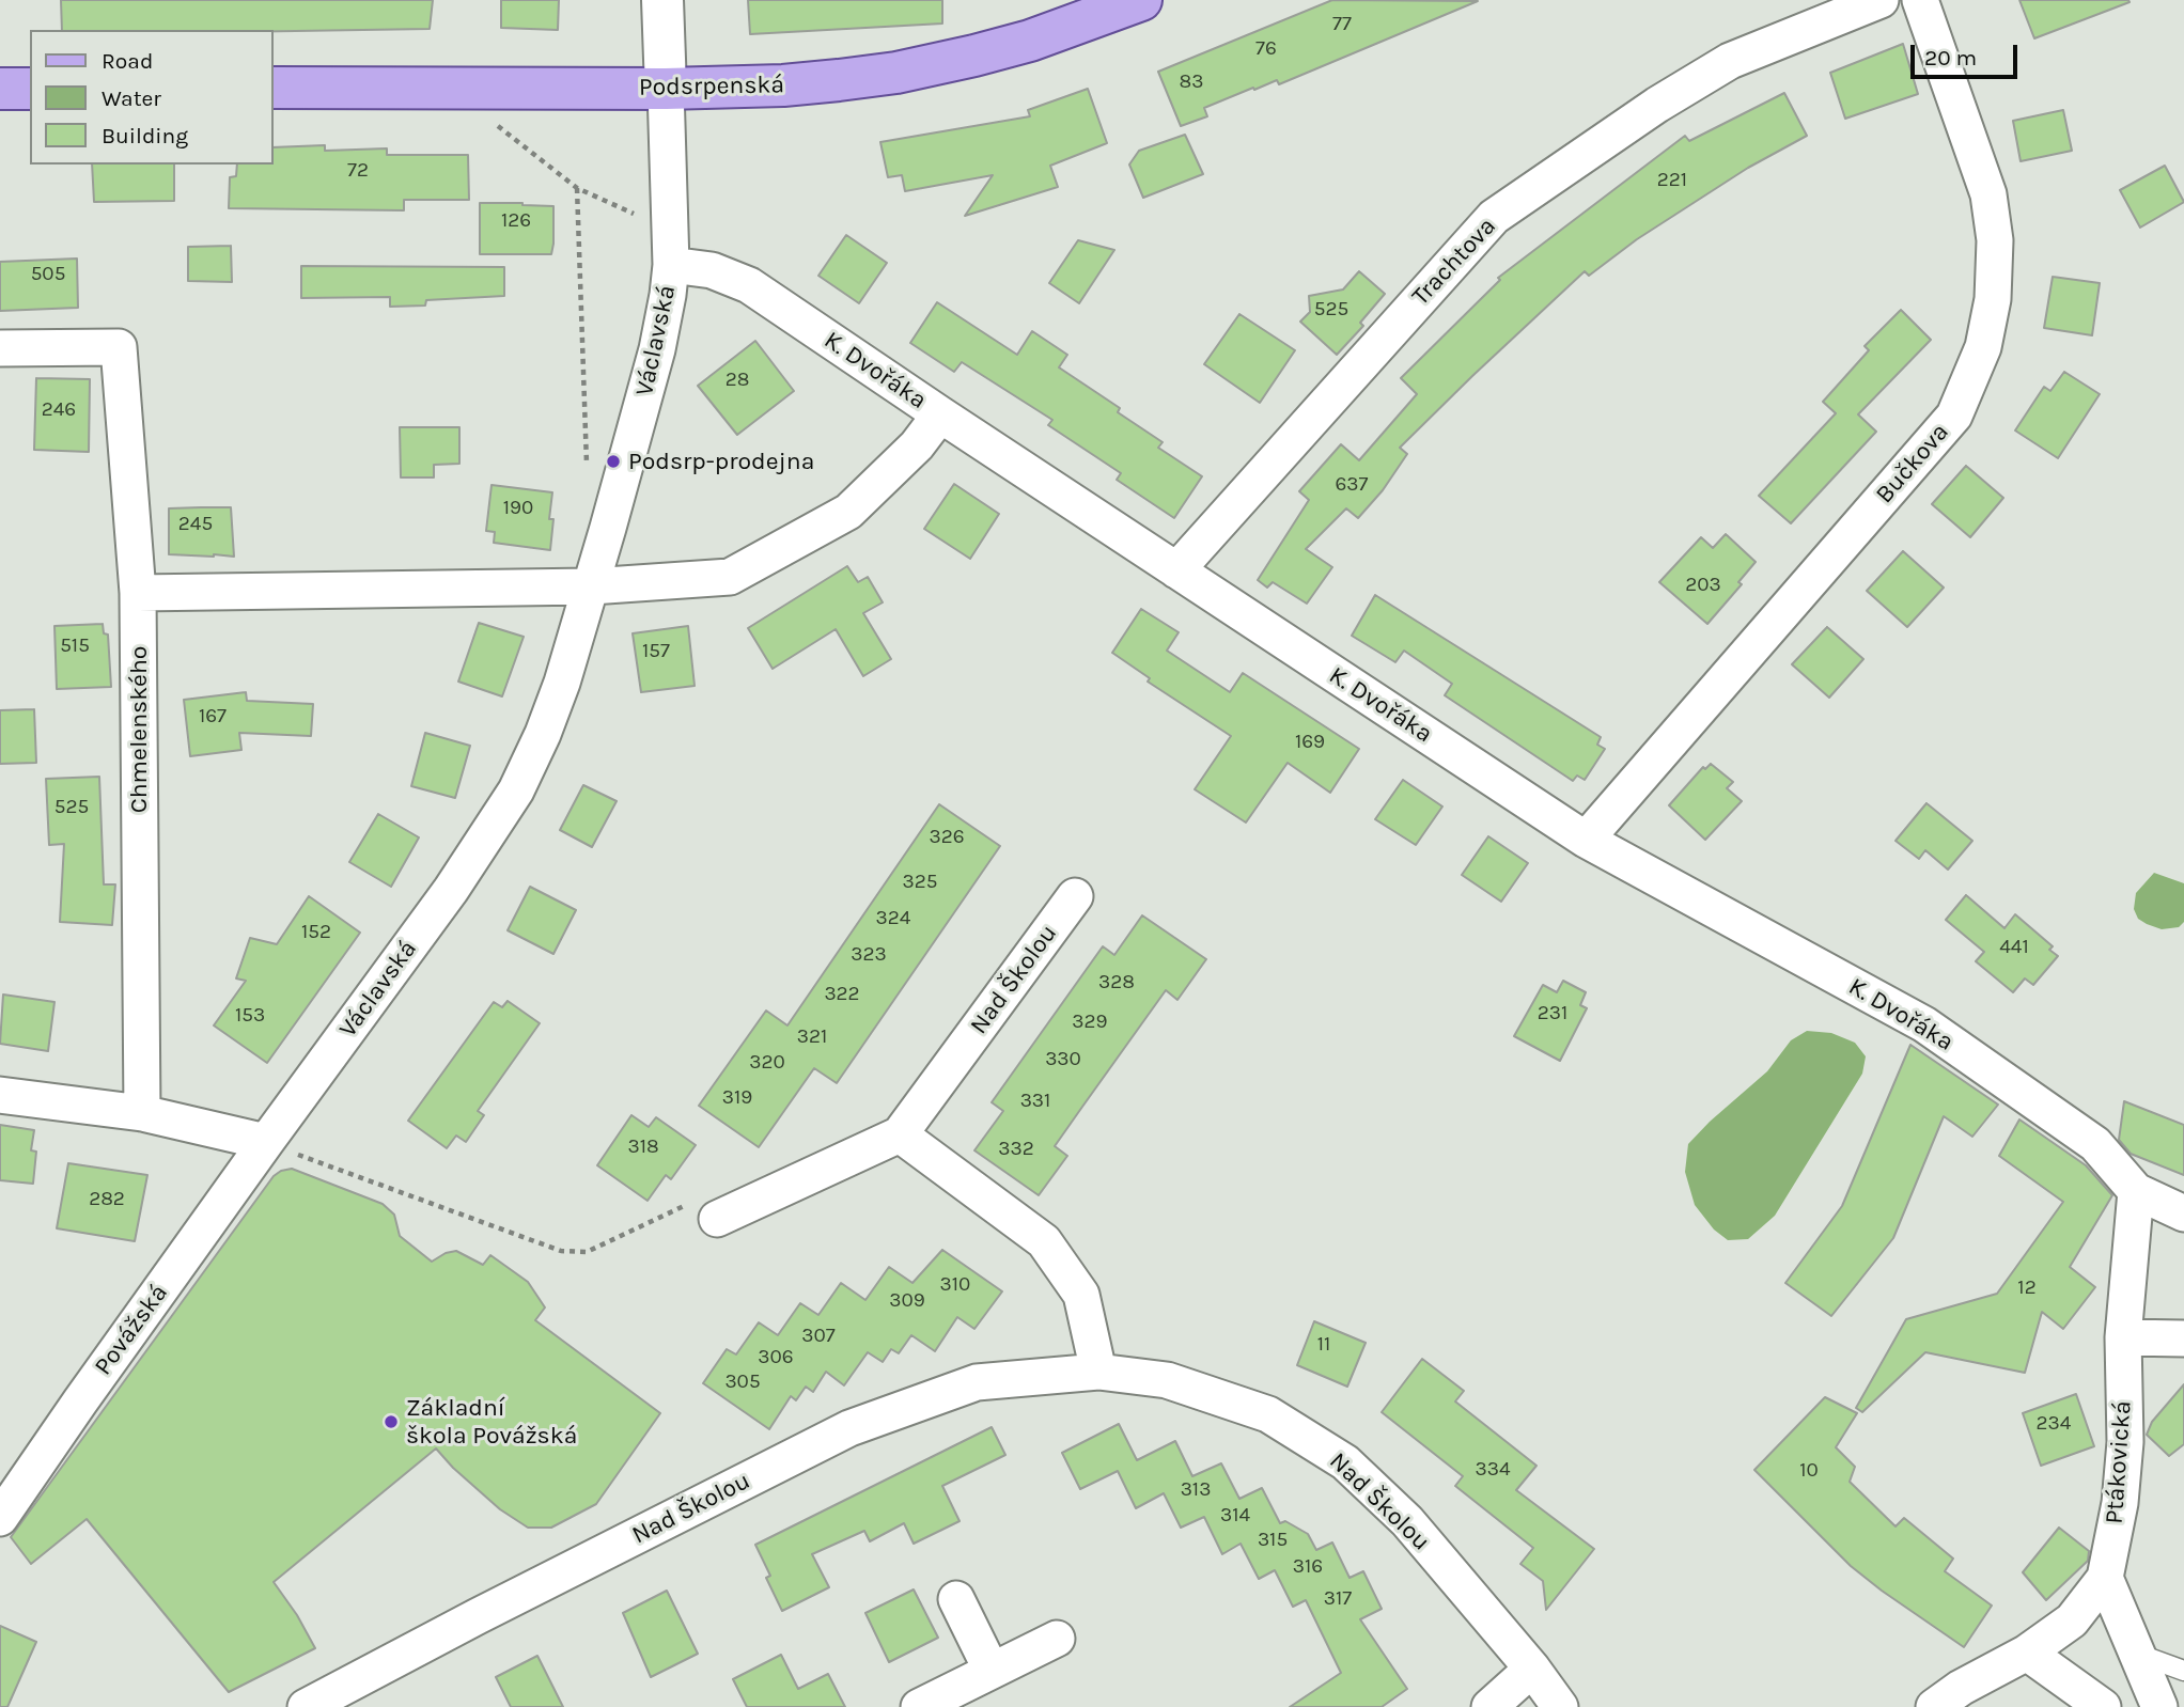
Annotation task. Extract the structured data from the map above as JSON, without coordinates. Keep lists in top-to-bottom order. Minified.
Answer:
{"streets":{"main road":["Podsrpenská"],"street":["Trachtova","Václavská","K. Dvořáka","Bučkova","Chmelenského","Nad Školou","Povážská","Ptákovická"]},"crossings":[["Podsrpenská","Václavská"],["Trachtova","K. Dvořáka"],["Václavská","K. Dvořáka"],["Václavská","Povážská"],["K. Dvořáka","Bučkova"],["K. Dvořáka","Ptákovická"]],"places":["Podsrp-prodejna","Základní škola Povážská"],"house_numbers":["77","76","83","72","221","126","505","525","28","246","637","190","245","203","515","157","167","169","525","326","325","324","152","441","323","328","322","231","153","329","321","330","320","319","331","318","332","282","310","12","309","307","11","306","305","234","334","10","313","314","315","316","317"],"legend":["Road","Water","Building"],"scale_bar":"20 m"}
